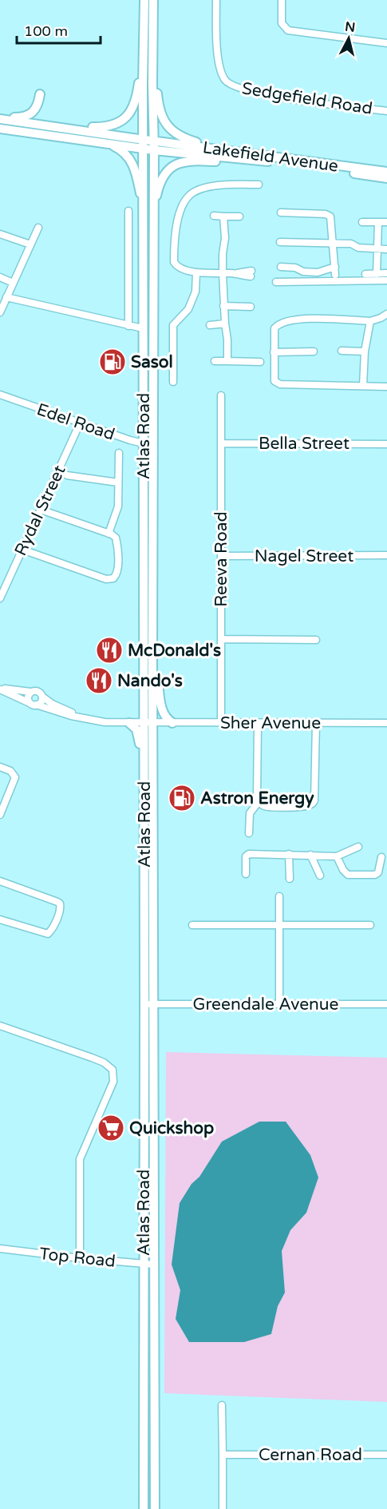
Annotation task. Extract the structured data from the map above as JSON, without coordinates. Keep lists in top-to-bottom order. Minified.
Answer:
{"streets":{"main road":["Lakefield Avenue","Atlas Road"],"street":["Sedgefield Road","Edel Road","Bella Street","Rydal Street","Nagel Street","Reeva Road","Sher Avenue","Greendale Avenue","Top Road","Cernan Road"]},"crossings":[["Lakefield Avenue","Atlas Road"],["Edel Road","Atlas Road"],["Edel Road","Rydal Street"],["Atlas Road","Sher Avenue"],["Atlas Road","Greendale Avenue"],["Atlas Road","Top Road"],["Bella Street","Reeva Road"],["Nagel Street","Reeva Road"],["Reeva Road","Sher Avenue"]],"places":{"fuel station":["Sasol","Astron Energy"],"restaurant":["McDonald's","Nando's"],"supermarket":["Quickshop"]},"scale_bar":"100 m","north":"top"}
